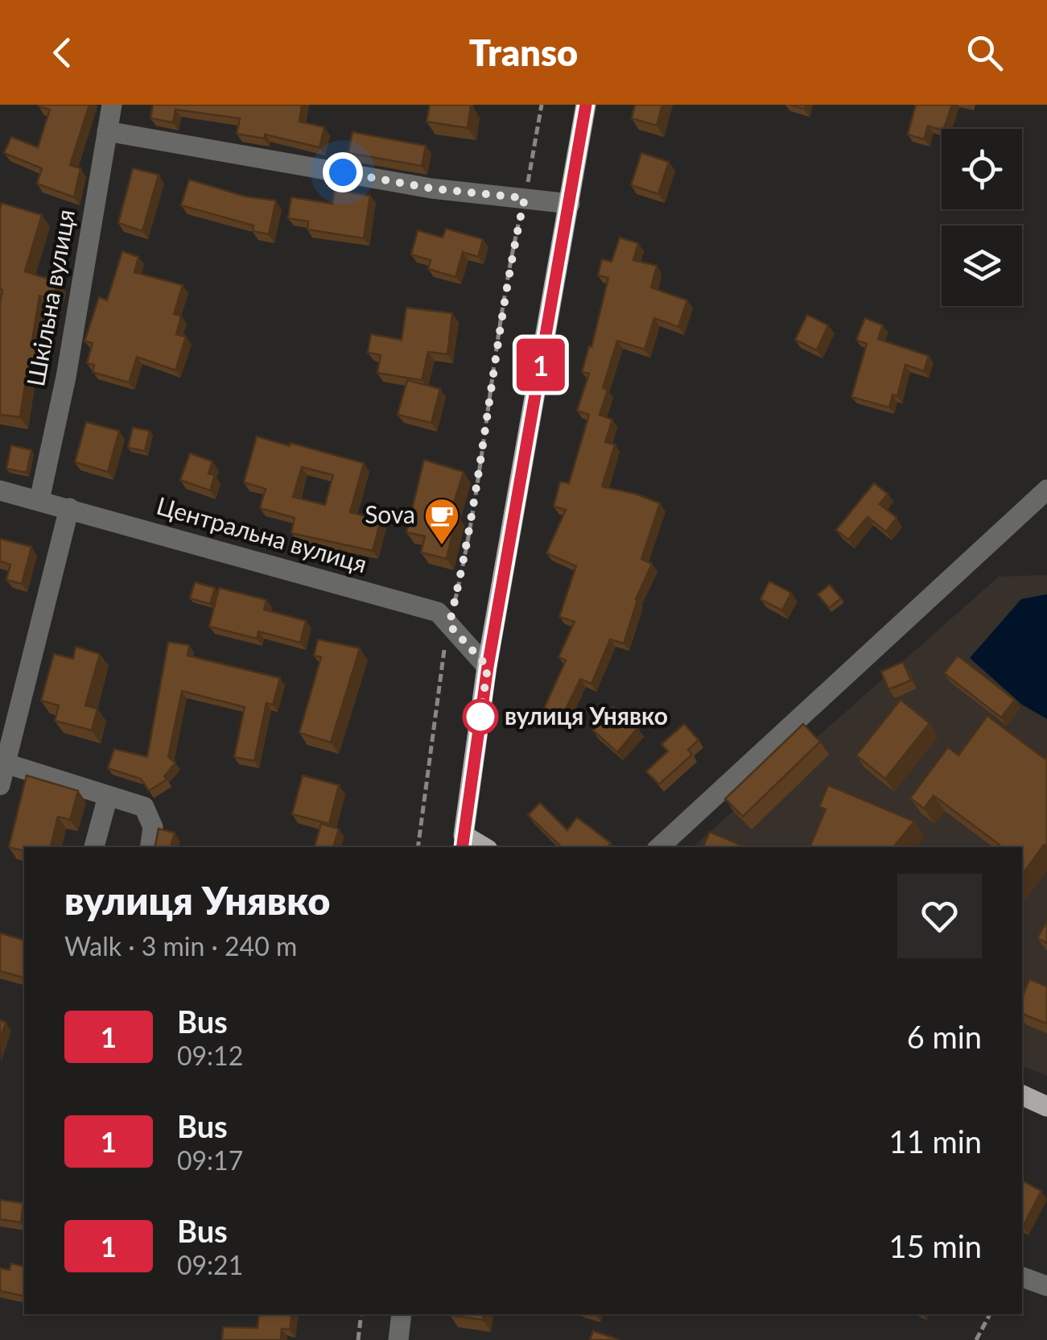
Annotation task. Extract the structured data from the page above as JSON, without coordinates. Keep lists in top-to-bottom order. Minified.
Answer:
{"streets":{"street":["Шкільна вулиця","Центральна вулиця"]},"crossings":[["Шкільна вулиця","Центральна вулиця"]],"places":{"cafe":["Sova"],"other":["вулиця Унявко"]},"lines":["bus line 1"],"page":{"header":"Transo","on_map":"1","heading":["вулиця Унявко","Walk · 3 min · 240 m"],"list":[{"mark":"1","name":"Bus","note":"09:12","value":"6 min"},{"mark":"1","name":"Bus","note":"09:17","value":"11 min"},{"mark":"1","name":"Bus","note":"09:21","value":"15 min"}]}}
